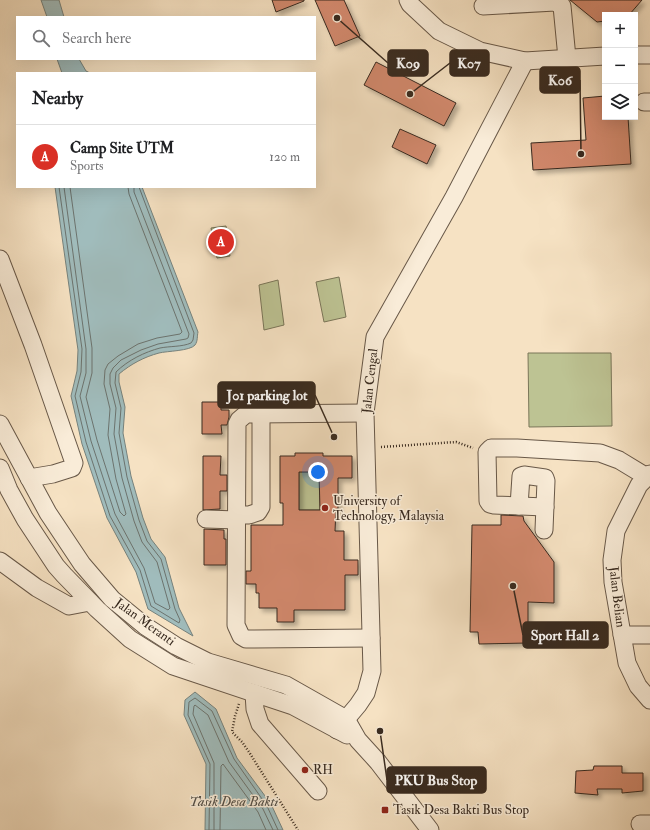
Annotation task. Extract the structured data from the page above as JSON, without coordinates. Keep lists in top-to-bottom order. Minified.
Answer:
{"streets":{"street":["Jalan Cengal","Jalan Belian","Jalan Meranti"]},"crossings":[["Jalan Cengal","Jalan Meranti"]],"water":["Tasik Desa Bakti"],"places":{"other":["K09","K07","K06","J01 parking lot","University of Technology, Malaysia","Sport Hall 2","PKU Bus Stop","RH"],"transit":["Tasik Desa Bakti Bus Stop"]},"page":{"map_buttons":["+","−"],"search":"Search here","heading":"Nearby","list":[{"mark":"A","name":"Camp Site UTM","note":"Sports","value":"120 m"}],"pins":"A"}}
